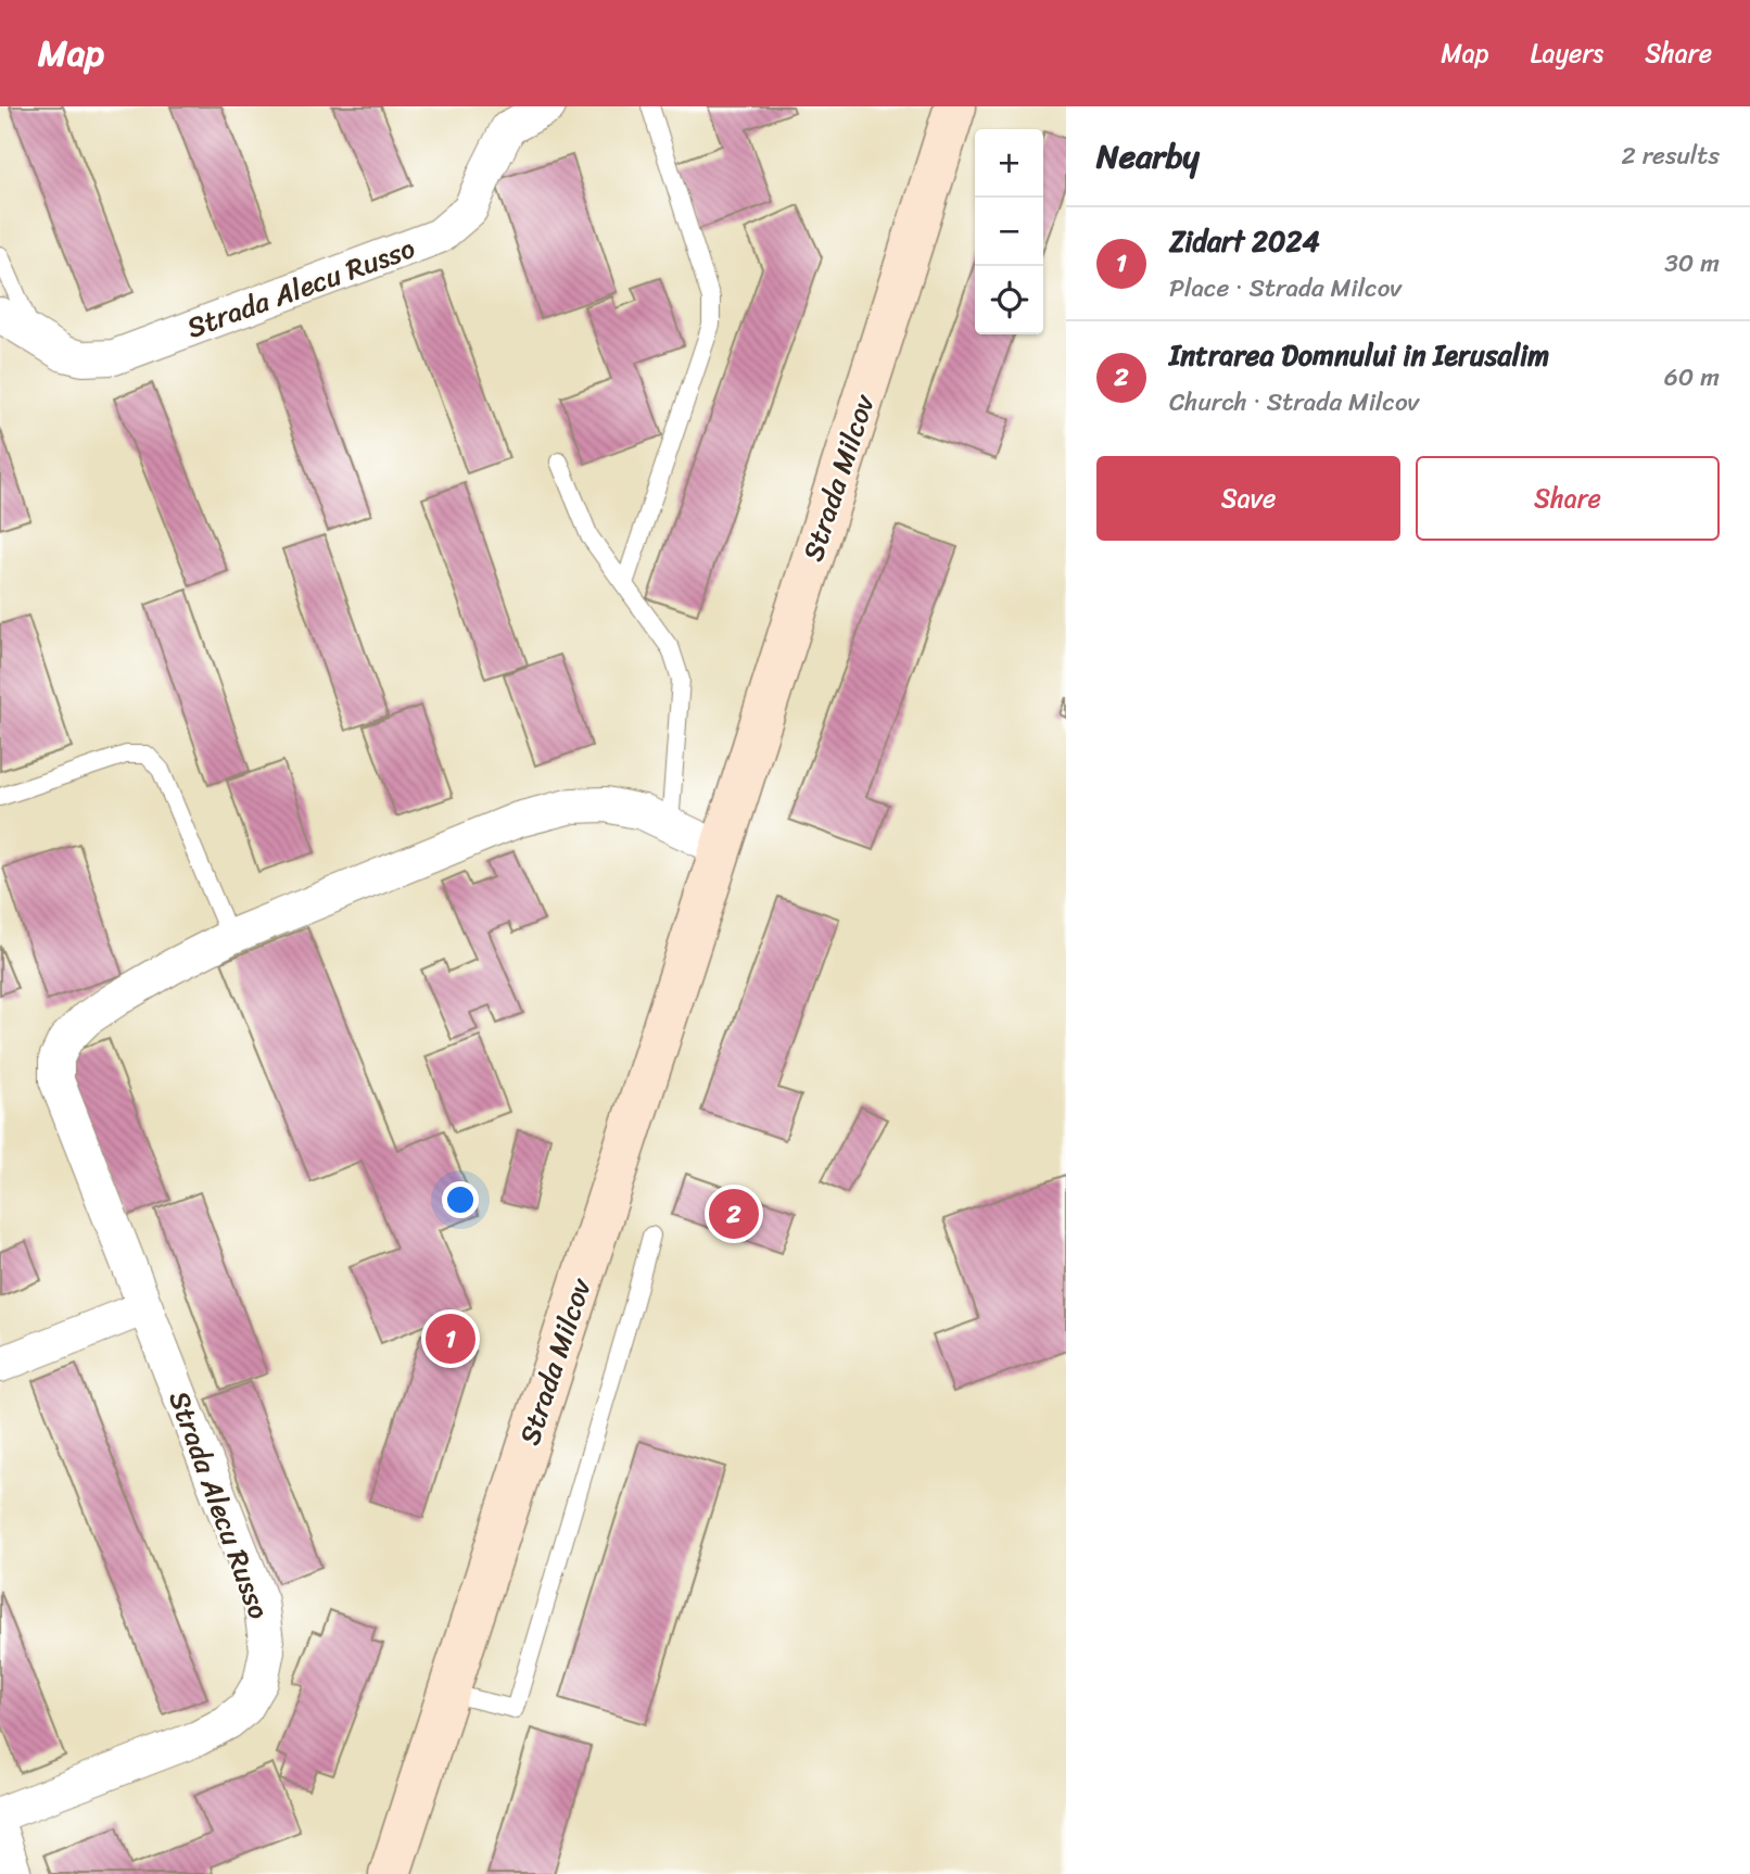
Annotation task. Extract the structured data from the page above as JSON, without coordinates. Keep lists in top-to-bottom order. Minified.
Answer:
{"streets":{"main road":["Strada Milcov"],"street":["Strada Alecu Russo"]},"page":{"header":"Map","nav":["Map","Layers","Share"],"heading":["Nearby","2 results"],"map_buttons":["+","−"],"list":[{"mark":"1","name":"Zidart 2024","note":"Place · Strada Milcov","value":"30 m"},{"mark":"2","name":"Intrarea Domnului in Ierusalim","note":"Church · Strada Milcov","value":"60 m"}],"buttons":["Save","Share"],"pins":["2","1"]}}
